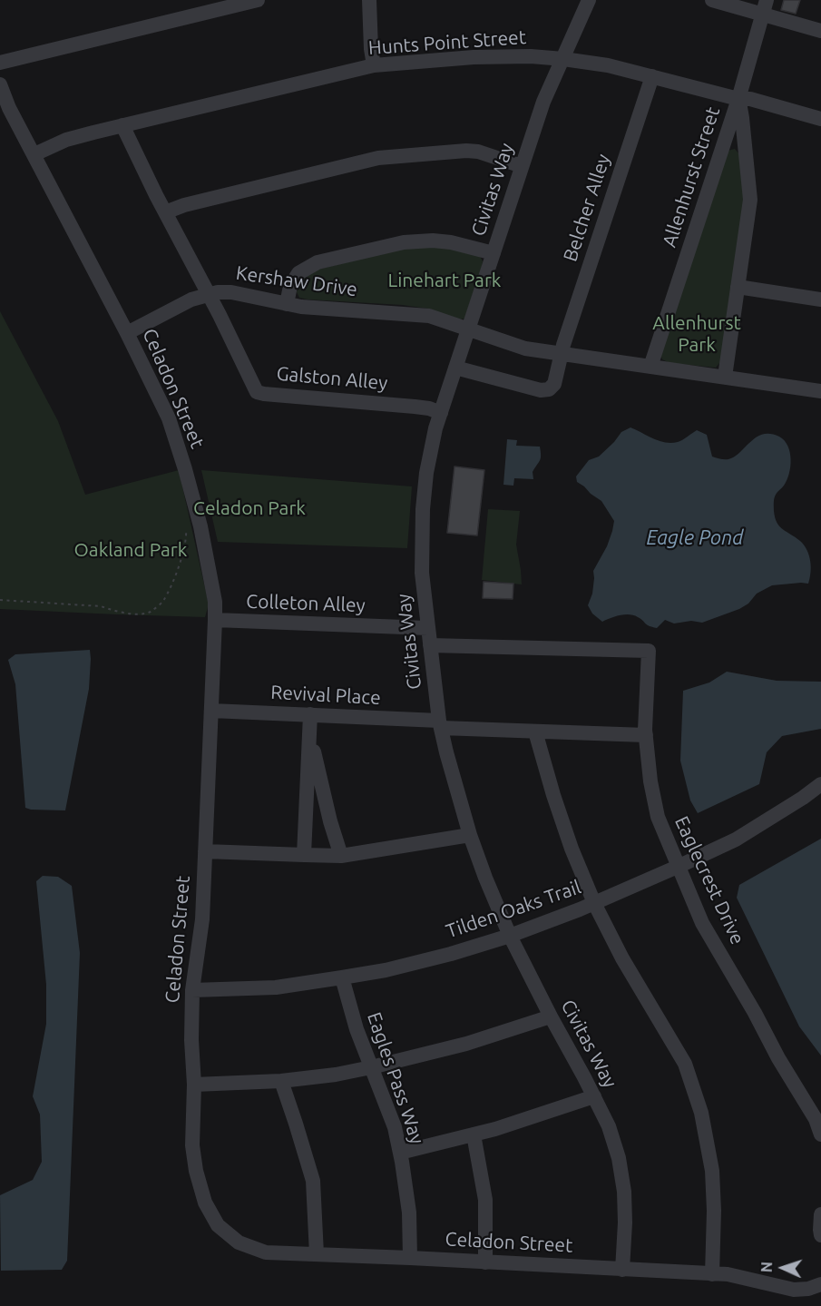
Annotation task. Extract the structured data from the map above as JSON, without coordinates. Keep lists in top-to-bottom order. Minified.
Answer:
{"streets":{"street":["Hunts Point Street","Allenhurst Street","Civitas Way","Belcher Alley","Kershaw Drive","Galston Alley","Celadon Street","Colleton Alley","Revival Place","Eaglecrest Drive","Tilden Oaks Trail","Eagles Pass Way"]},"crossings":[["Hunts Point Street","Allenhurst Street"],["Hunts Point Street","Civitas Way"],["Hunts Point Street","Belcher Alley"],["Hunts Point Street","Galston Alley"],["Hunts Point Street","Celadon Street"],["Allenhurst Street","Kershaw Drive"],["Civitas Way","Belcher Alley"],["Civitas Way","Kershaw Drive"],["Civitas Way","Galston Alley"],["Civitas Way","Celadon Street"],["Civitas Way","Colleton Alley"],["Civitas Way","Revival Place"],["Civitas Way","Eaglecrest Drive"],["Civitas Way","Tilden Oaks Trail"],["Belcher Alley","Kershaw Drive"],["Kershaw Drive","Galston Alley"],["Kershaw Drive","Celadon Street"],["Celadon Street","Colleton Alley"],["Celadon Street","Revival Place"],["Celadon Street","Tilden Oaks Trail"],["Celadon Street","Eagles Pass Way"],["Revival Place","Eaglecrest Drive"],["Eaglecrest Drive","Tilden Oaks Trail"],["Tilden Oaks Trail","Eagles Pass Way"]],"water":["Eagle Pond"],"parks":["Linehart Park","Allenhurst Park","Celadon Park","Oakland Park"],"north":"left"}
